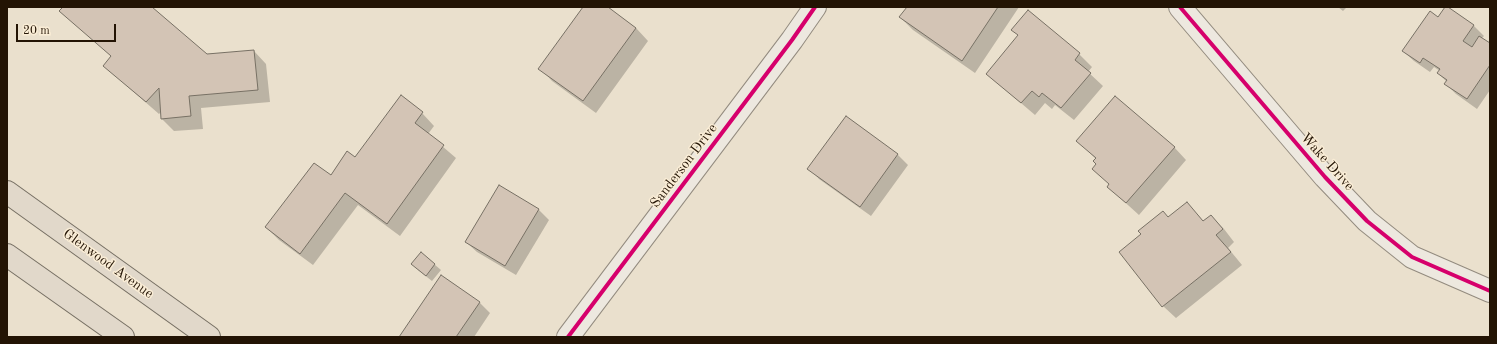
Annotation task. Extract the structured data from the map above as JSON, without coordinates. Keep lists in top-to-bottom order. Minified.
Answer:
{"streets":{"main road":["Glenwood Avenue"],"street":["Wake Drive","Sanderson Drive"]},"scale_bar":"20 m"}
